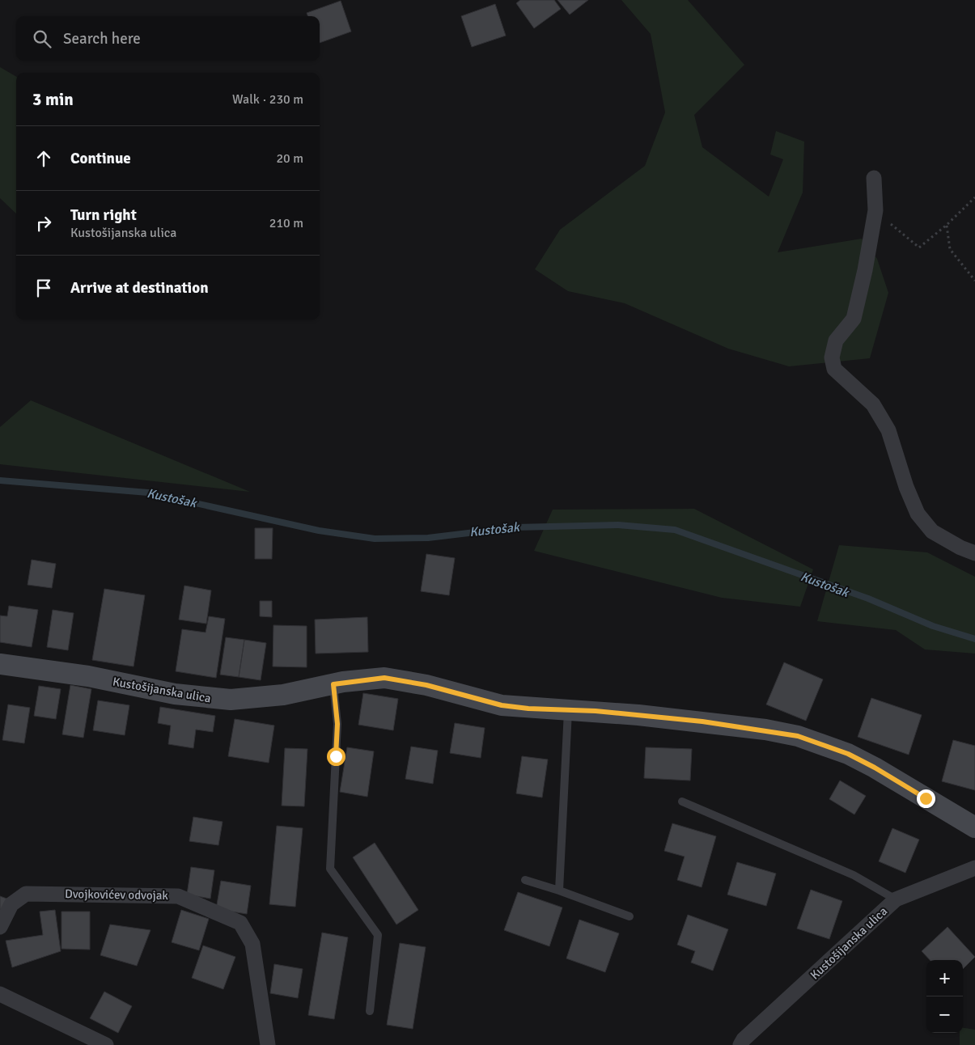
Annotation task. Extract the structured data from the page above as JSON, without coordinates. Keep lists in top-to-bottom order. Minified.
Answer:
{"streets":{"street":["Kustošijanska ulica","Dvojkovićev odvojak"]},"water":["Kustošak"],"page":{"search":"Search here","heading":["3 min","Walk · 230 m"],"list":[["Continue","20 m"],["Turn right","Kustošijanska ulica","210 m"],"Arrive at destination"],"map_buttons":["+","−"]}}
